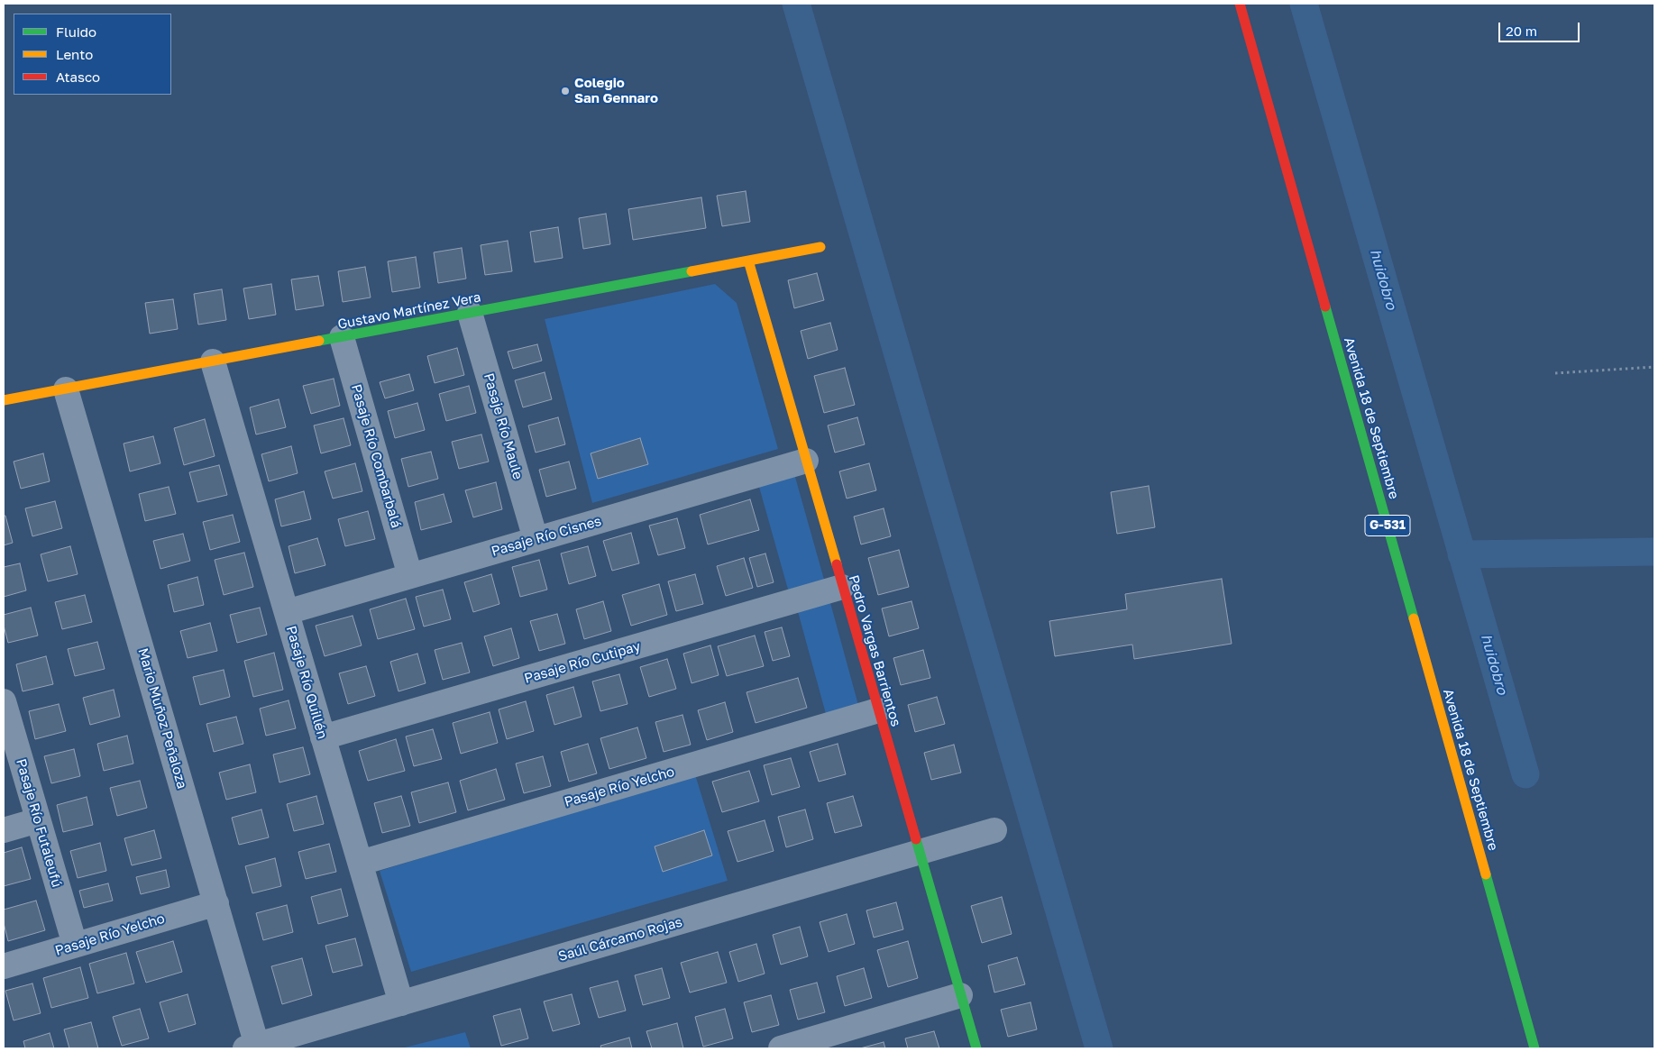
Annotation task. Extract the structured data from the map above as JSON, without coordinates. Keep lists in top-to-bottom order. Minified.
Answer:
{"streets":{"street":["Gustavo Martínez Vera","Avenida 18 de Septiembre","Pasaje Río Maule","Pasaje Río Combarbalá","G-531","Pasaje Río Cisnes","Pedro Vargas Barrientos","Pasaje Río Cutipay","Pasaje Río Quillén","Mario Muñoz Peñaloza","Pasaje Río Yelcho","Pasaje Río Futaleufú","Saúl Cárcamo Rojas"]},"crossings":[["Gustavo Martínez Vera","Pasaje Río Maule"],["Gustavo Martínez Vera","Pasaje Río Combarbalá"],["Gustavo Martínez Vera","Pedro Vargas Barrientos"],["Gustavo Martínez Vera","Pasaje Río Quillén"],["Gustavo Martínez Vera","Mario Muñoz Peñaloza"],["Pasaje Río Maule","Pasaje Río Cisnes"],["Pasaje Río Combarbalá","Pasaje Río Cisnes"],["Pasaje Río Cisnes","Pedro Vargas Barrientos"],["Pasaje Río Cisnes","Pasaje Río Quillén"],["Pedro Vargas Barrientos","Pasaje Río Cutipay"],["Pedro Vargas Barrientos","Pasaje Río Yelcho"],["Pedro Vargas Barrientos","Saúl Cárcamo Rojas"],["Pasaje Río Cutipay","Pasaje Río Quillén"],["Pasaje Río Quillén","Pasaje Río Yelcho"],["Pasaje Río Quillén","Saúl Cárcamo Rojas"],["Mario Muñoz Peñaloza","Pasaje Río Yelcho"],["Mario Muñoz Peñaloza","Saúl Cárcamo Rojas"],["Pasaje Río Yelcho","Pasaje Río Futaleufú"]],"water":["huidobro"],"places":["Colegio San Gennaro"],"legend":["Fluido","Lento","Atasco"],"scale_bar":"20 m"}
